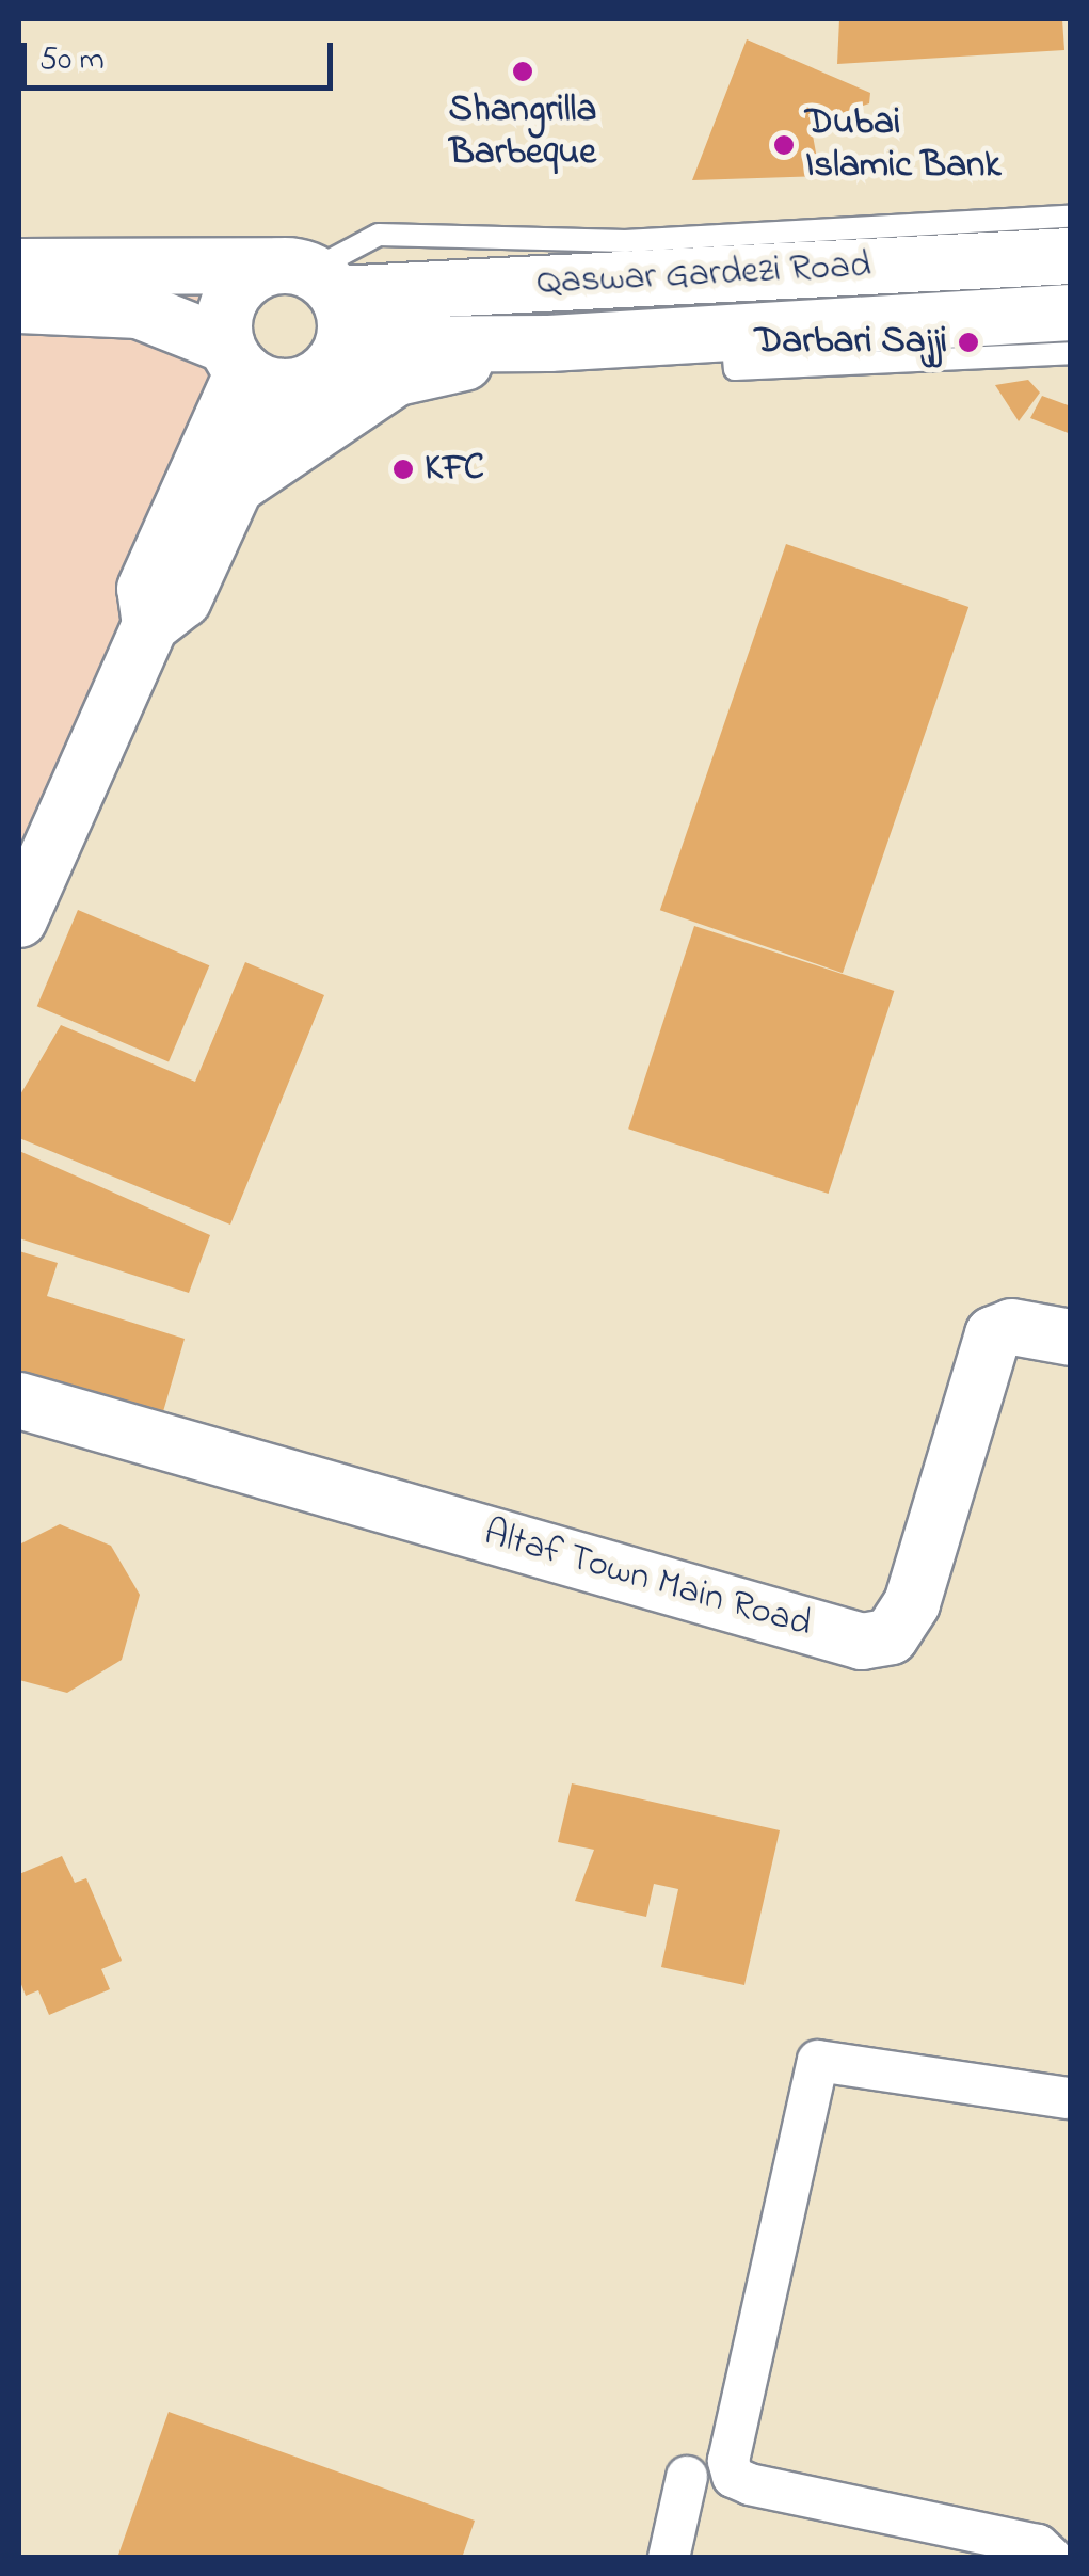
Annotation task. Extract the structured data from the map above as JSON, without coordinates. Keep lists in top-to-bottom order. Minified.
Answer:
{"streets":{"main road":["Qaswar Gardezi Road","Altaf Town Main Road"]},"places":["Shangrilla Barbeque","Dubai Islamic Bank","Darbari Sajji","KFC"],"scale_bar":"50 m"}
